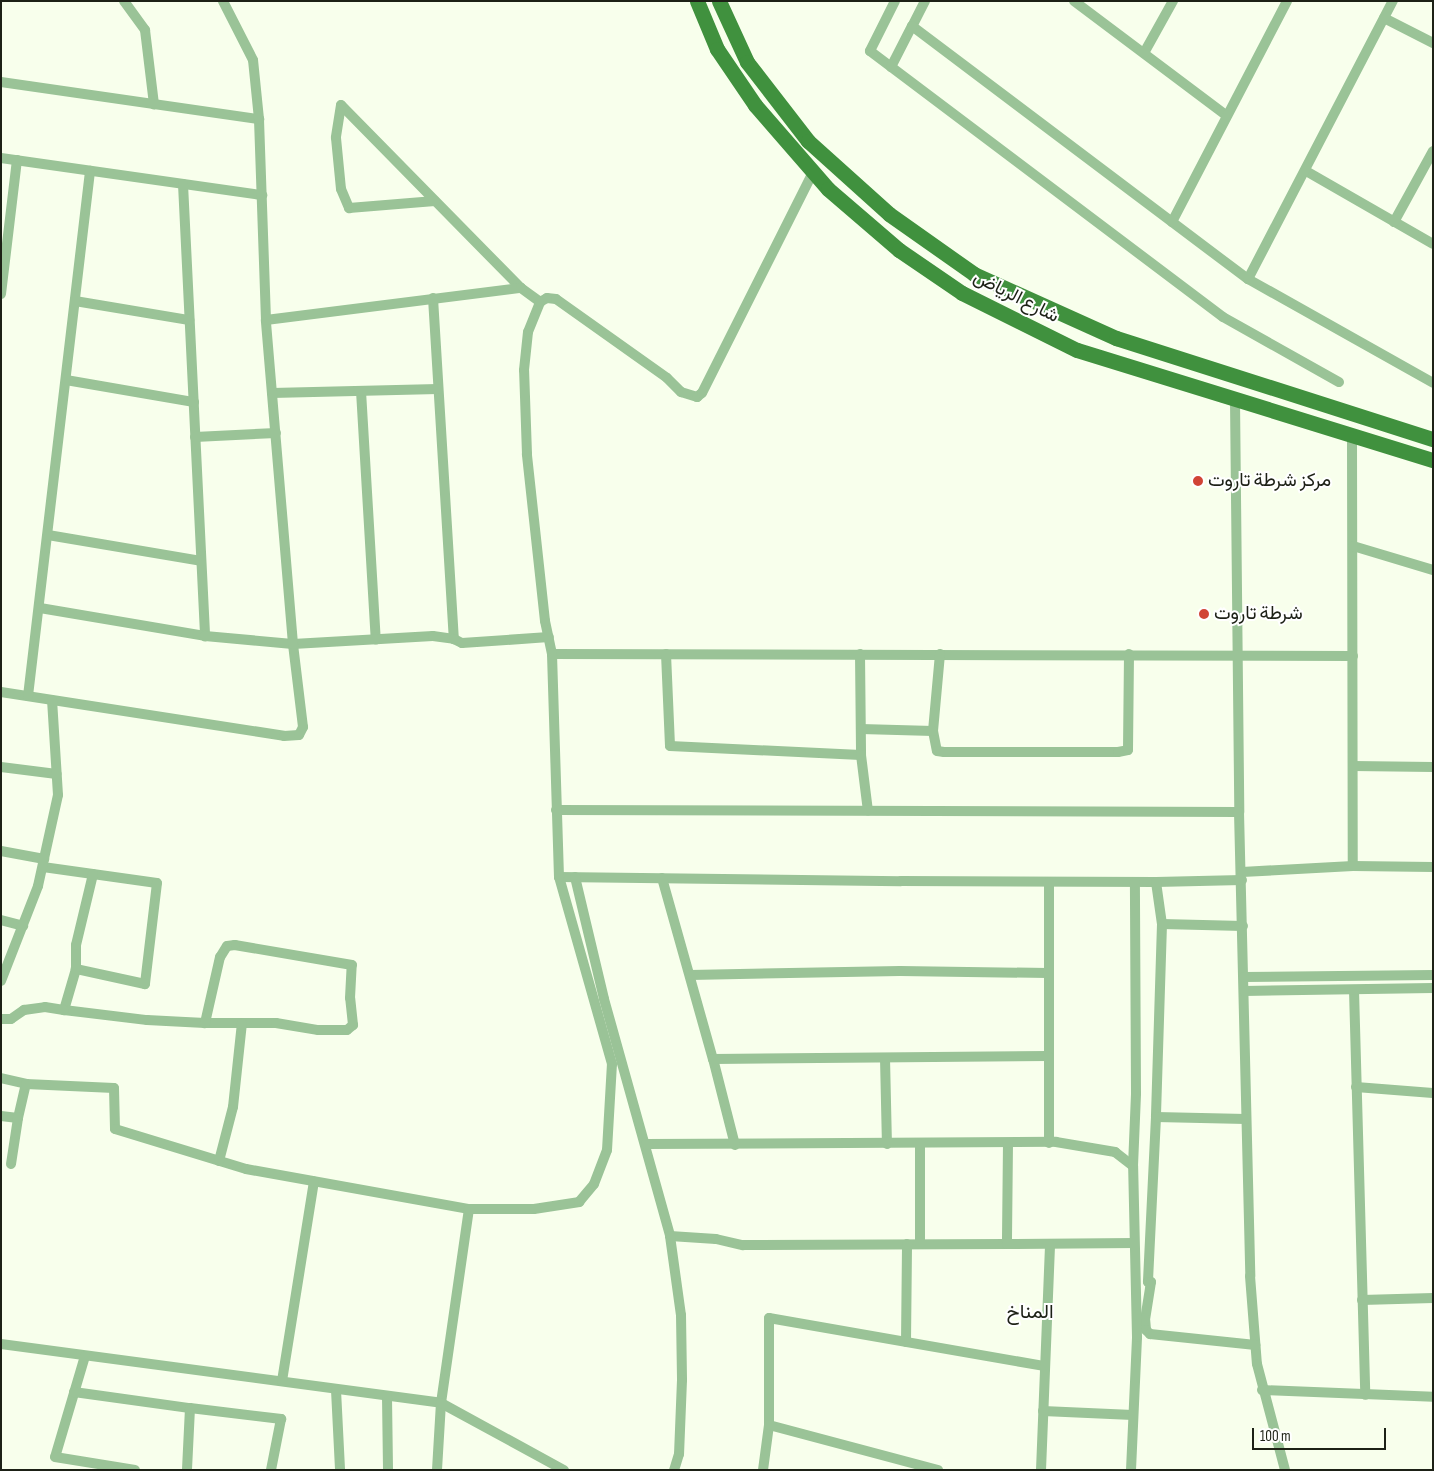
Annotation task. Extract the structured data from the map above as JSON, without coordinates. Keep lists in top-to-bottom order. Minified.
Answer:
{"streets":{"main road":["شارع الرياض"]},"districts":["المناخ"],"places":["مركز شرطة تاروت","شرطة تاروت"],"scale_bar":"100 m"}
